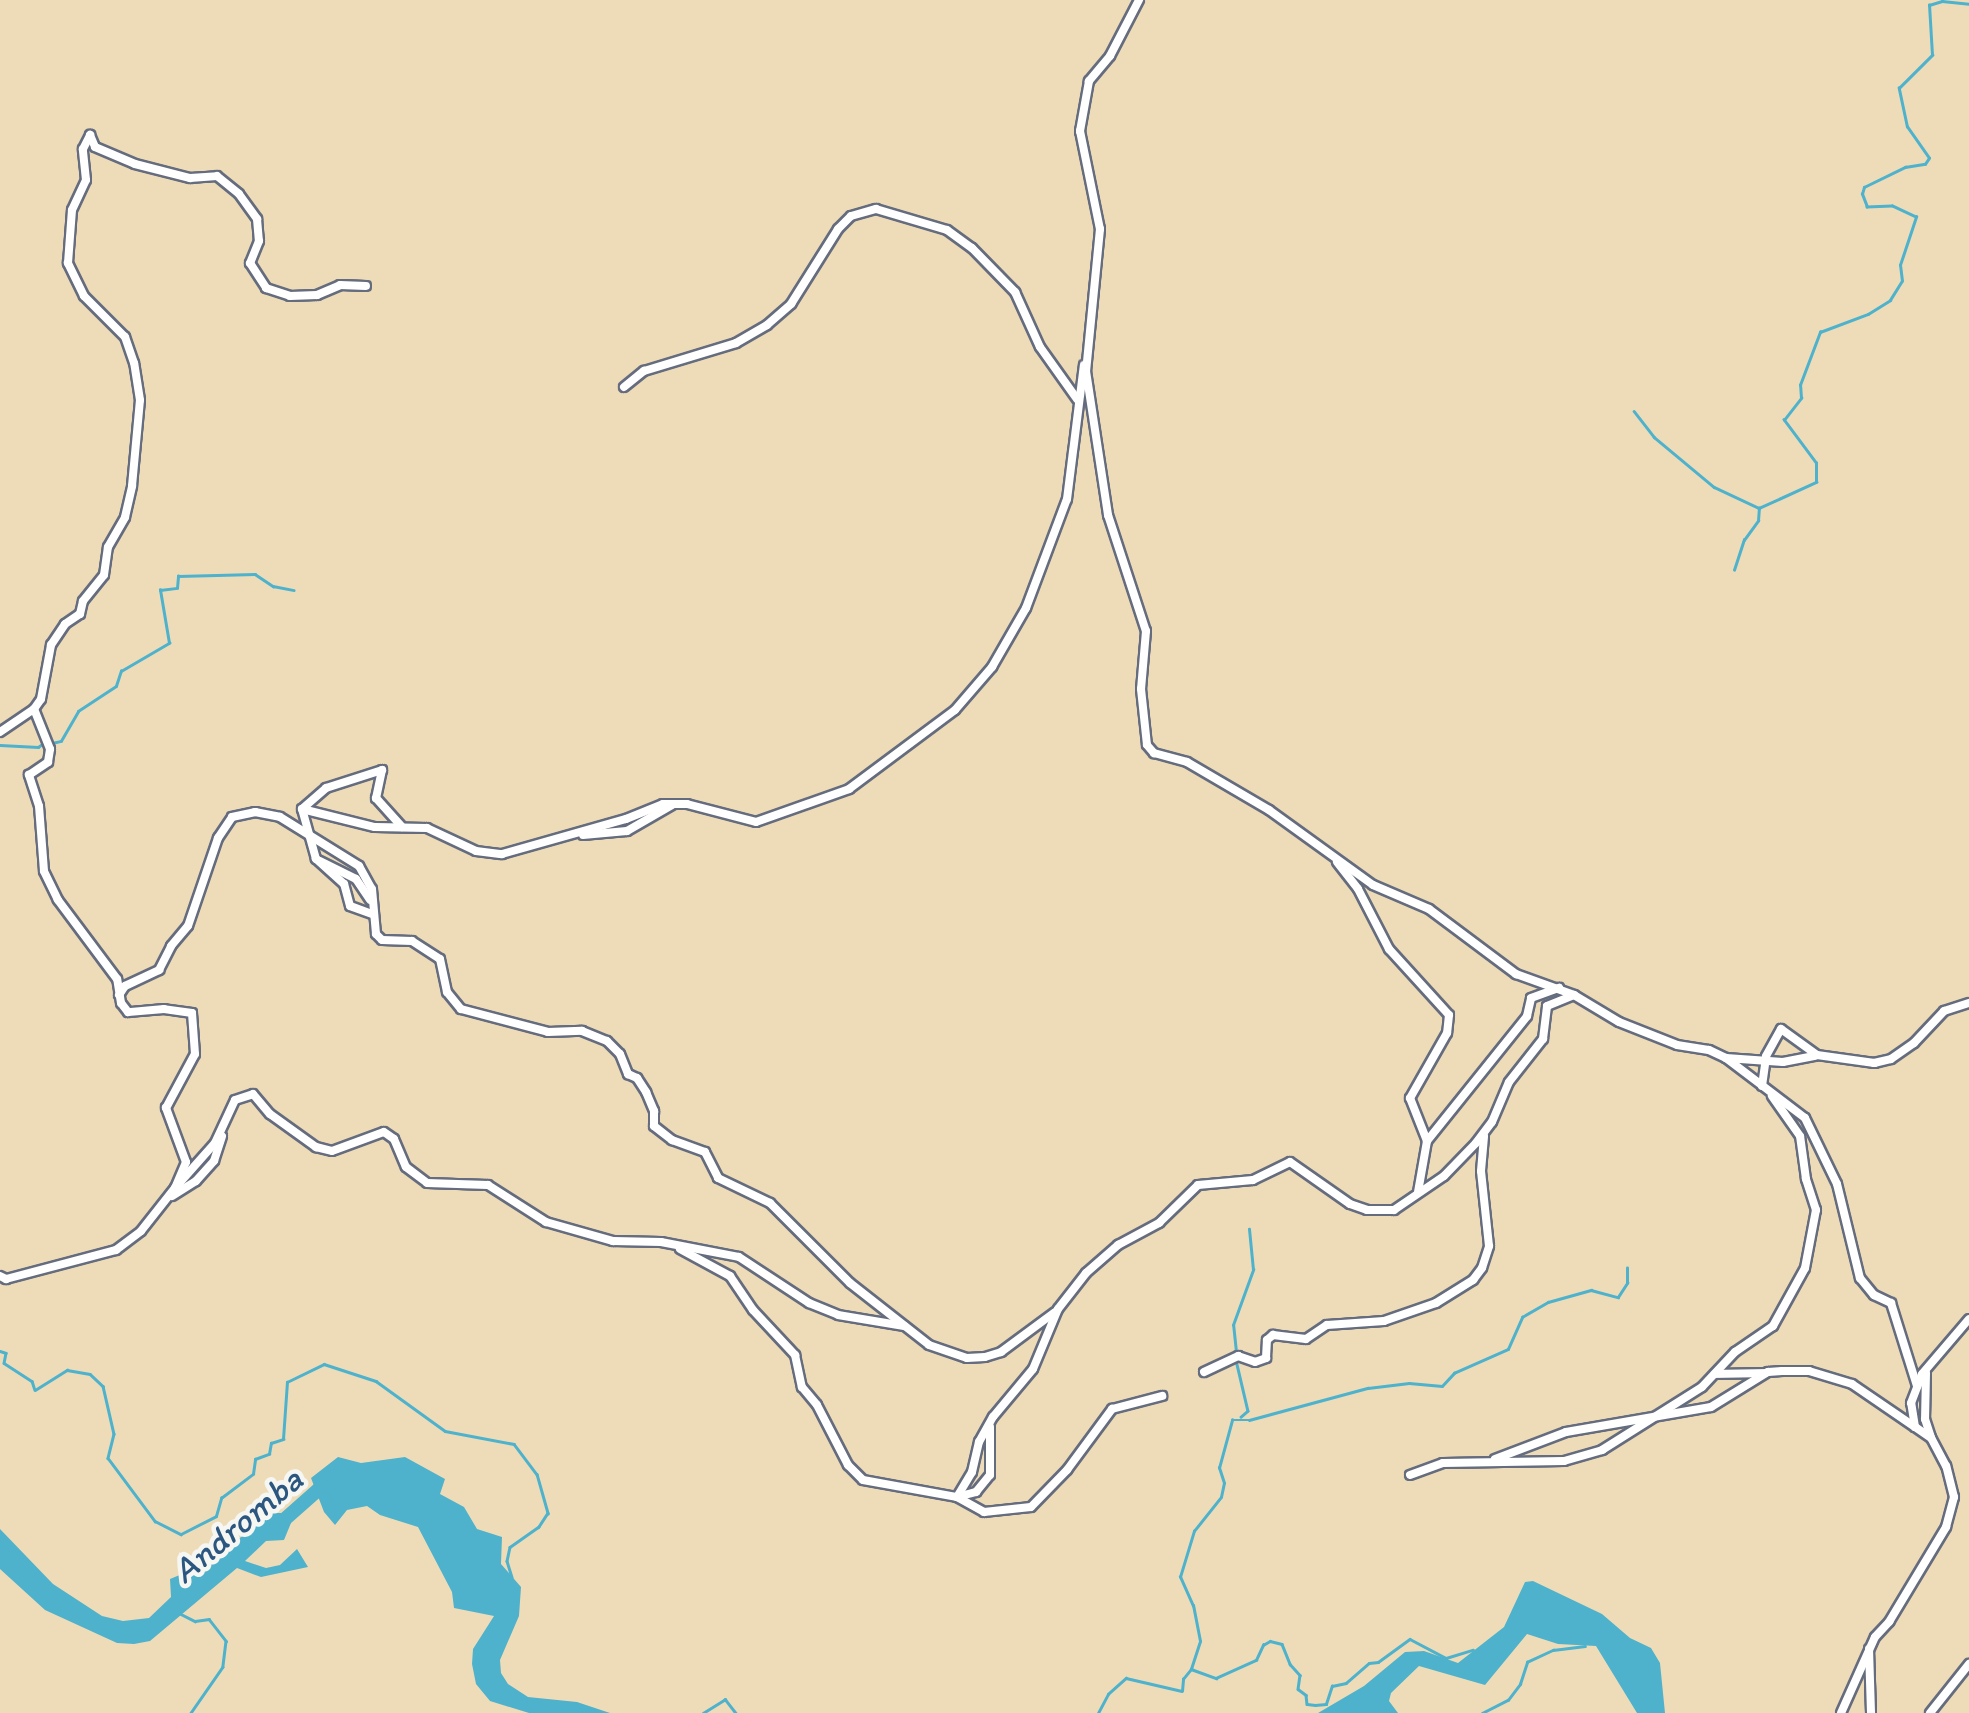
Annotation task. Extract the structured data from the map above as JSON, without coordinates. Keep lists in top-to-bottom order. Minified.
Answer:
{"water":["Andromba"]}
